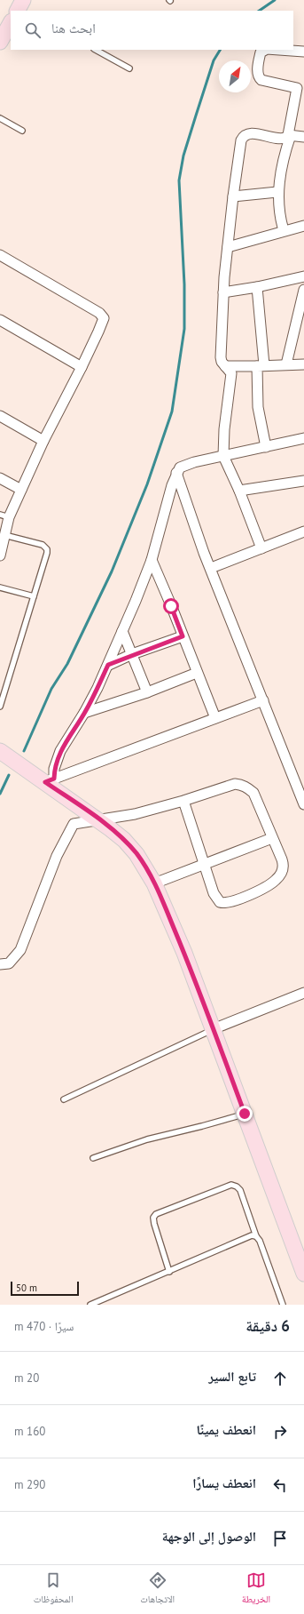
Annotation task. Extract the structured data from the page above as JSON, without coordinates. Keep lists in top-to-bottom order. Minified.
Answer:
{"scale_bar":"50 m","north":"top right","page":{"search":"ابحث هنا","scale":"50 m","heading":["6 دقيقة","سيرًا · 470 m"],"list":[["تابع السير","20 m"],["انعطف يمينًا","160 m"],["انعطف يسارًا","290 m"],"الوصول إلى الوجهة"],"nav":["الخريطة","الاتجاهات","المحفوظات"]}}
